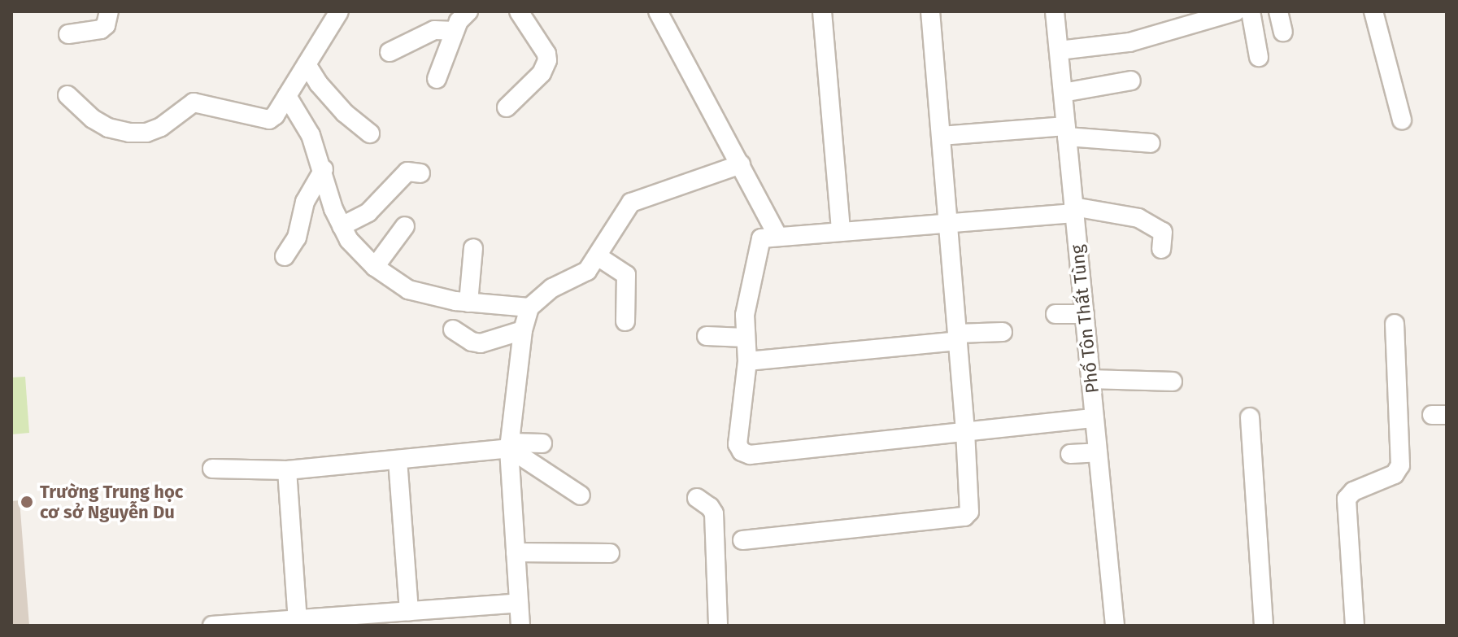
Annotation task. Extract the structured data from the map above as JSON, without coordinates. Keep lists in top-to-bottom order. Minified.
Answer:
{"streets":{"street":["Phố Tôn Thất Tùng"]},"places":["Trường Trung học cơ sở Nguyễn Du"]}
